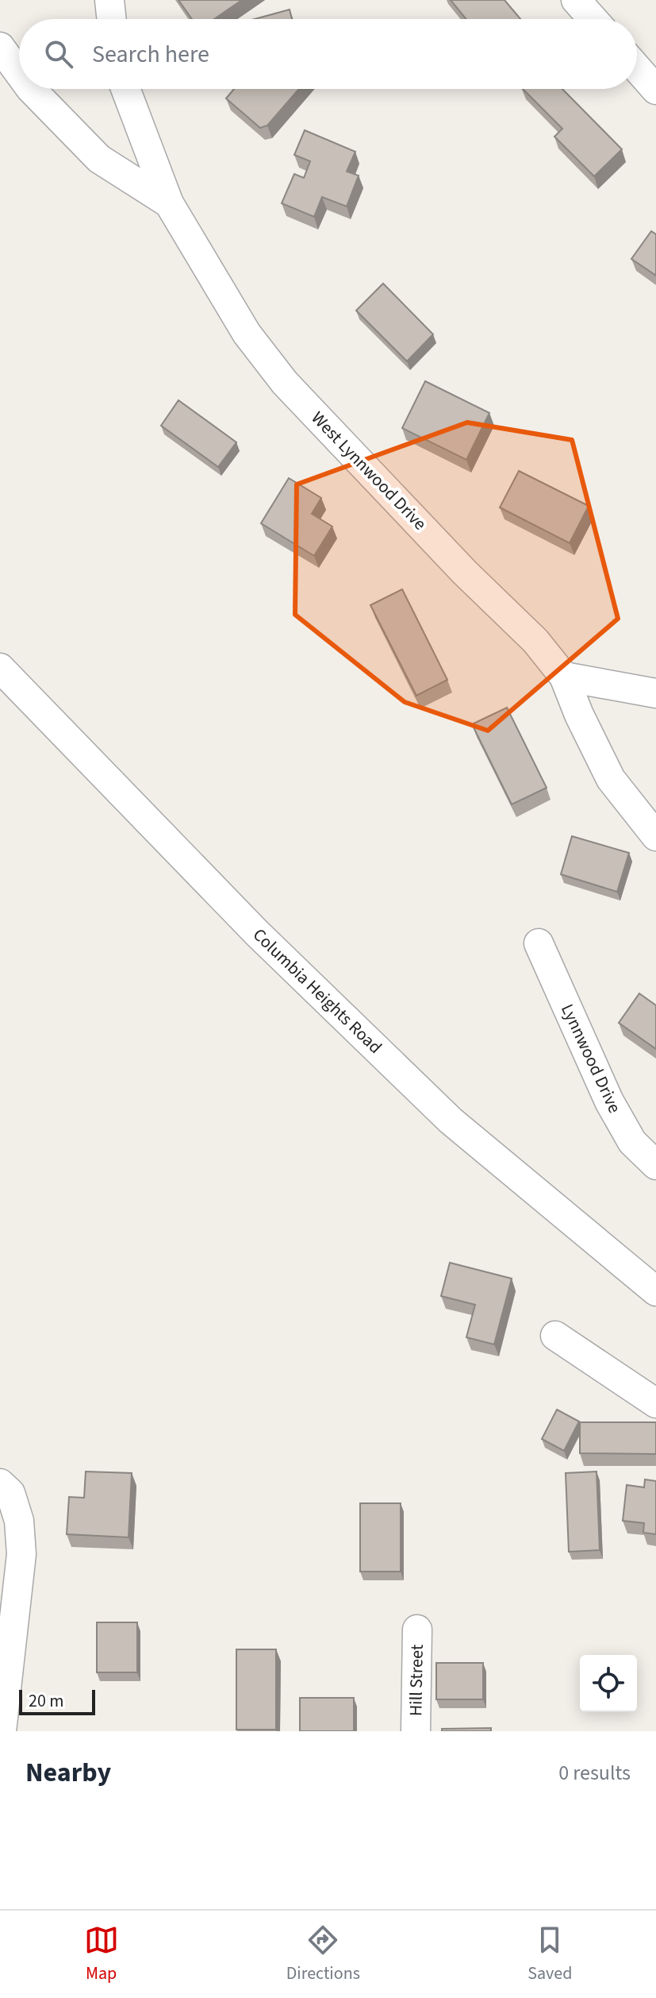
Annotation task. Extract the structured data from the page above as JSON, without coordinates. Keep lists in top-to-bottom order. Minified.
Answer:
{"streets":{"street":["West Lynnwood Drive","Columbia Heights Road","Lynnwood Drive","Hill Street"]},"scale_bar":"20 m","page":{"search":"Search here","scale":"20 m","heading":["Nearby","0 results"],"nav":["Map","Directions","Saved"]}}
